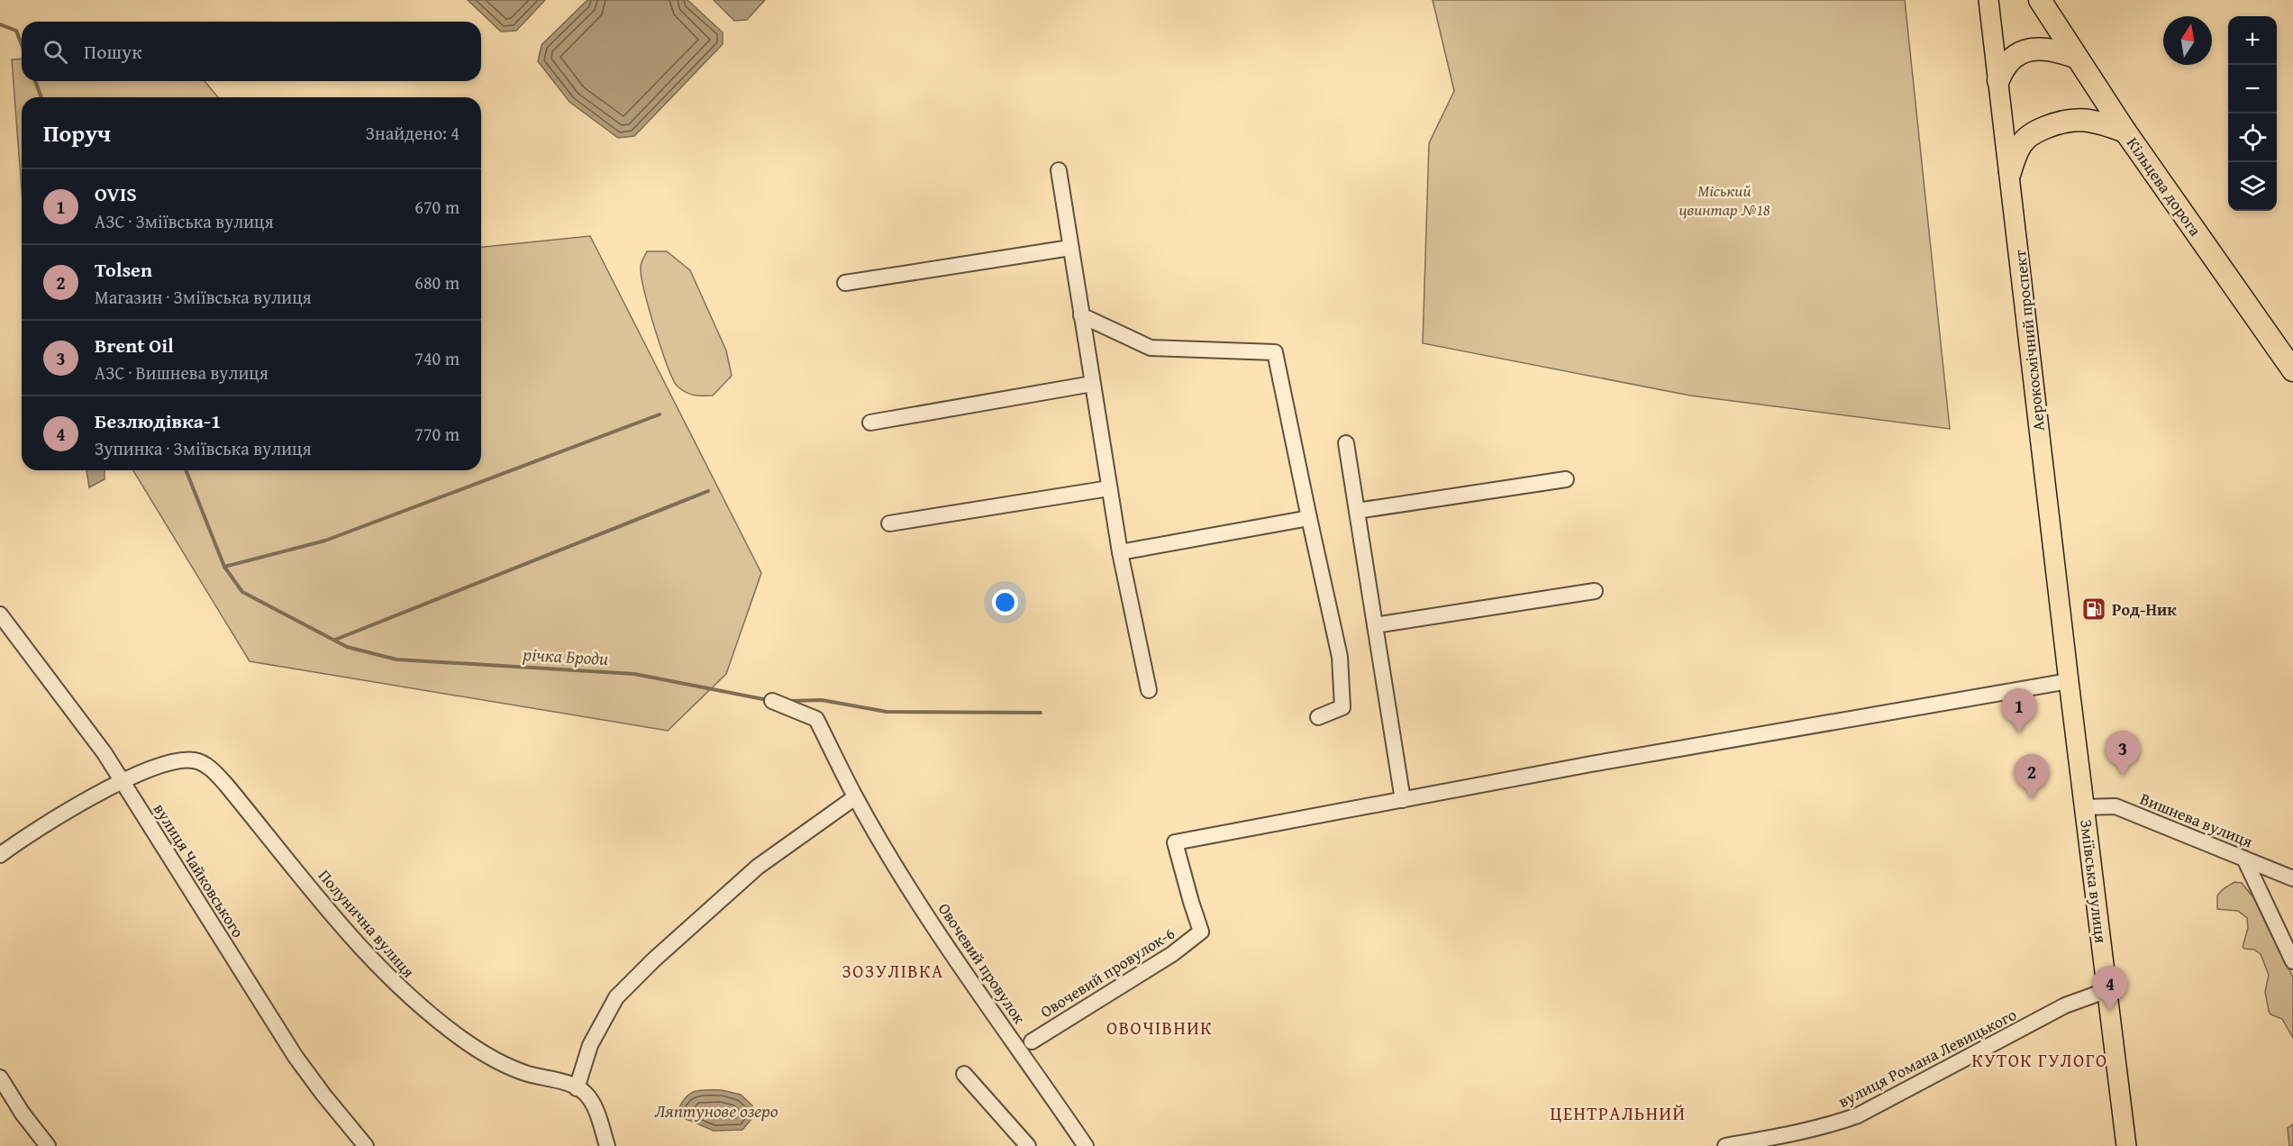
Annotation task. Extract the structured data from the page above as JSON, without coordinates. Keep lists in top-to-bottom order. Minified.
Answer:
{"streets":{"highway":["Кільцева дорога"],"main road":["Аерокосмічний проспект","Зміївська вулиця"],"street":["Вишнева вулиця","вулиця Чайковського","Полунична вулиця","Овочевий провулок","Овочевий провулок-6","вулиця Романа Левицького"]},"crossings":[["Аерокосмічний проспект","Зміївська вулиця"],["Вишнева вулиця","Зміївська вулиця"],["вулиця Чайковського","Полунична вулиця"],["Зміївська вулиця","вулиця Романа Левицького"]],"districts":["ЗОЗУЛІВКА","ОВОЧІВНИК","КУТОК ГУЛОГО","ЦЕНТРАЛЬНИЙ"],"water":["річка Броди","Ляптунове озеро"],"parks":["Міський цвинтар №18"],"places":{"fuel station":["Род-Ник"]},"north":"top","page":{"map_buttons":["+","−"],"search":"Пошук","heading":["Поруч","Знайдено: 4"],"list":[{"mark":"1","name":"OVIS","note":"АЗС · Зміївська вулиця","value":"670 m"},{"mark":"2","name":"Tolsen","note":"Магазин · Зміївська вулиця","value":"680 m"},{"mark":"3","name":"Brent Oil","note":"АЗС · Вишнева вулиця","value":"740 m"},{"mark":"4","name":"Безлюдівка-1","note":"Зупинка · Зміївська вулиця","value":"770 m"}],"pins":["1","3","2","4"]}}
